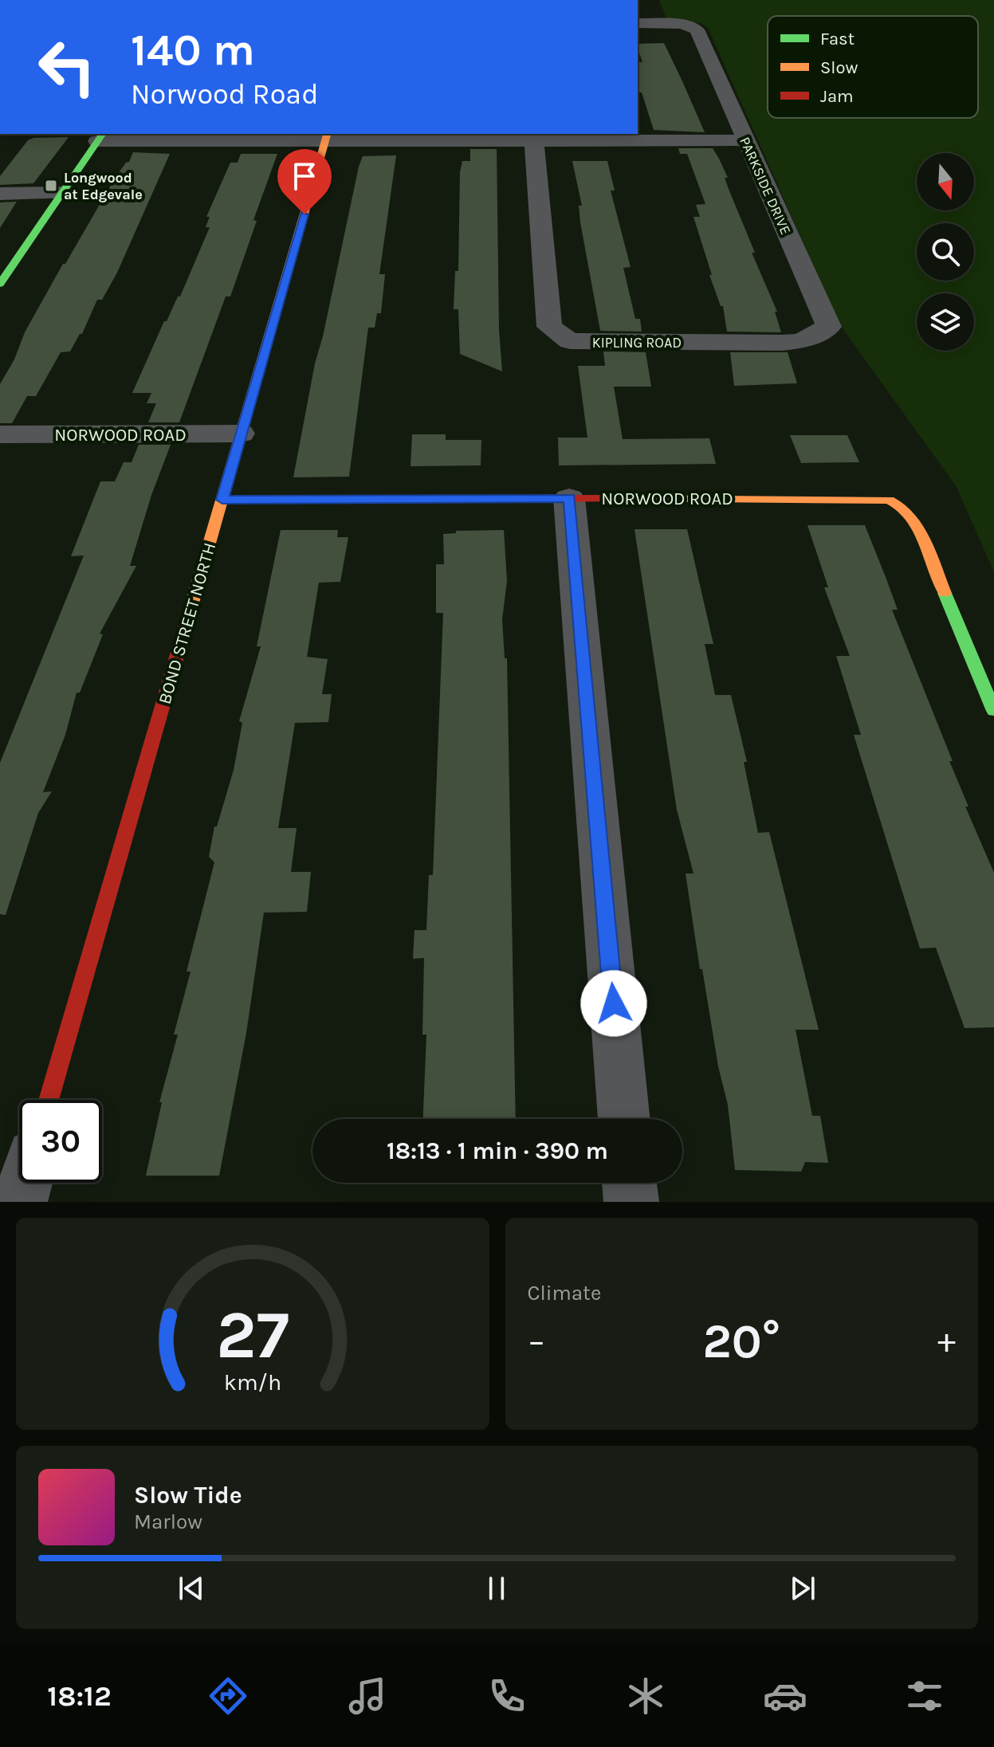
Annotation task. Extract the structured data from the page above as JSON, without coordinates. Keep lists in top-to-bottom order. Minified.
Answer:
{"streets":{"street":["PARKSIDE DRIVE","KIPLING ROAD","NORWOOD ROAD","BOND STREET NORTH"]},"crossings":[["PARKSIDE DRIVE","KIPLING ROAD"],["NORWOOD ROAD","BOND STREET NORTH"]],"places":{"transit":["Longwood at Edgevale"]},"legend":["Fast","Slow","Jam"],"north":"bottom","page":{"turn":["140 m","Norwood Road"],"limit":"30","trip":"18:13 · 1 min · 390 m","tile":"Climate","heat":["−","20°","+"],"song":["Slow Tide","Marlow"],"tabs":"18:12","gauge":["27","km/h"]}}
